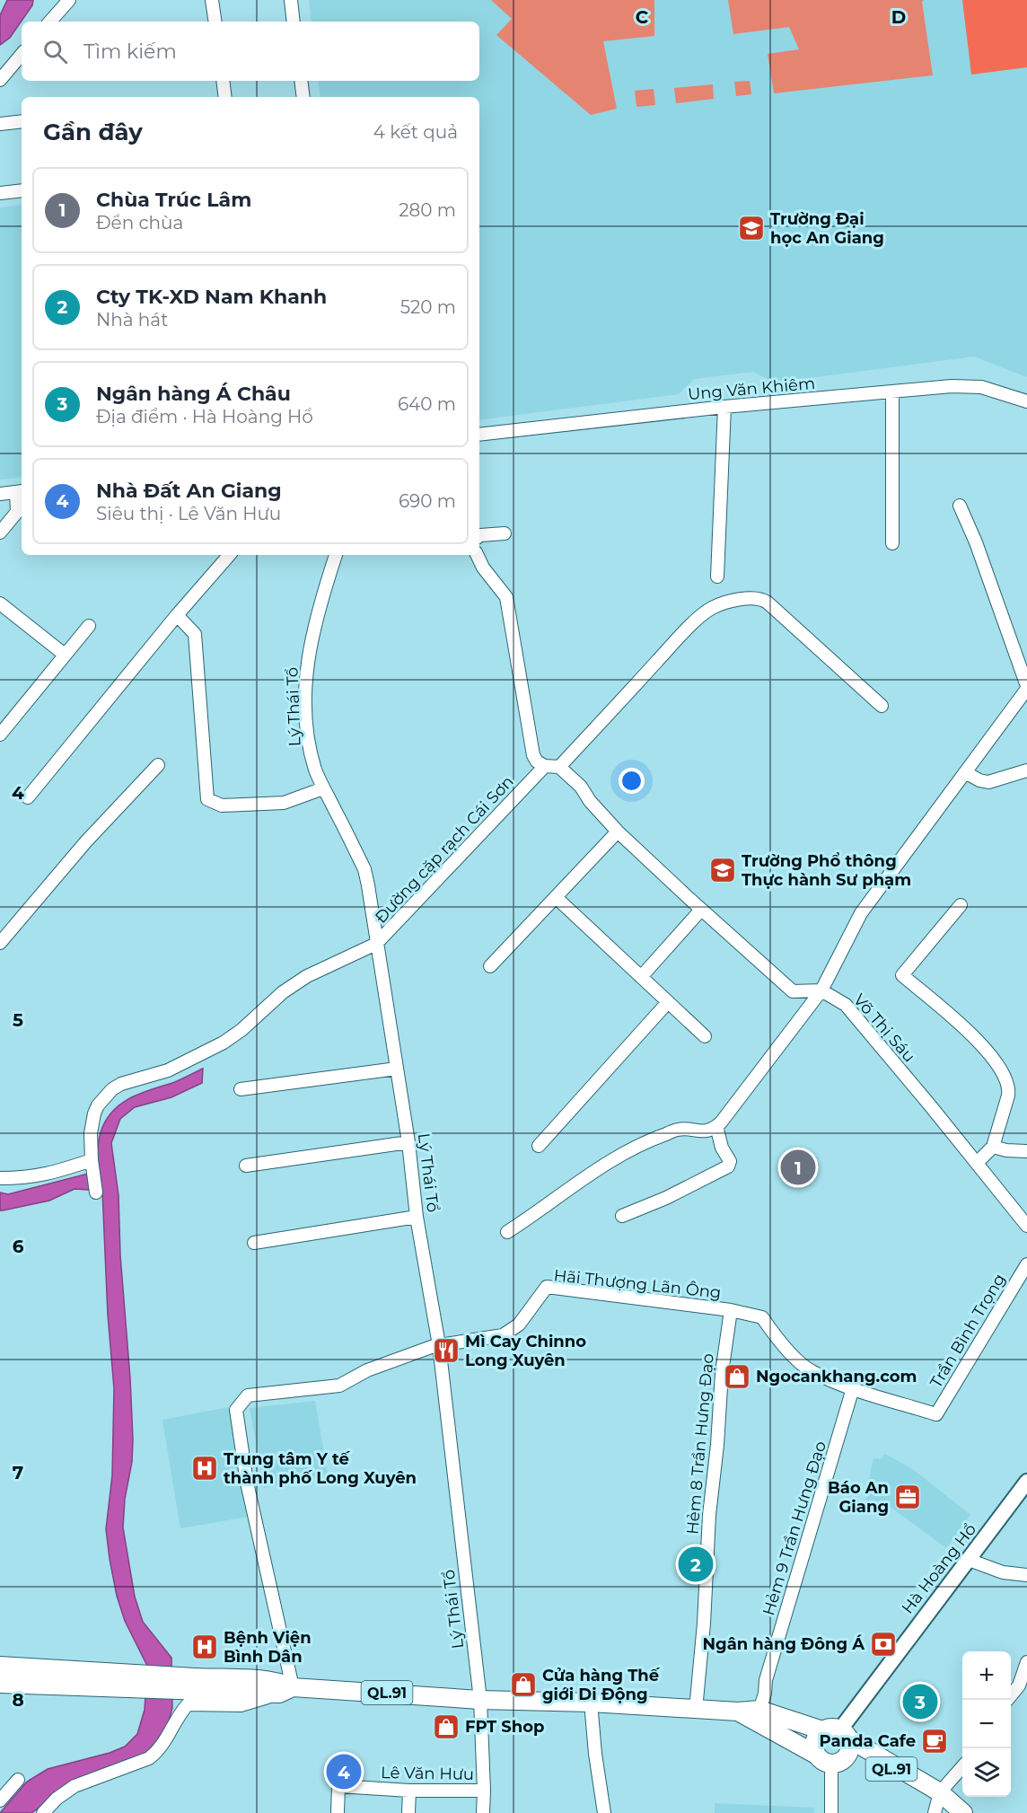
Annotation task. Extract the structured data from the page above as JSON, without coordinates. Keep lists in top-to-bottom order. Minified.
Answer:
{"streets":{"highway":["QL.91"],"main road":["Hà Hoàng Hổ"],"street":["Ung Văn Khiêm","Lý Thái Tổ","Đường cặp rạch Cái Sơn","Võ Thị Sáu","Hãi Thượng Lãn Ông","Trần Bình Trọng","Hẻm 8 Trần Hưng Đạo","Hẻm 9 Trần Hưng Đạo","Lê Văn Hưu"]},"crossings":[["Lý Thái Tổ","Đường cặp rạch Cái Sơn"],["Lý Thái Tổ","Hãi Thượng Lãn Ông"],["Lý Thái Tổ","QL.91"],["Lý Thái Tổ","Lê Văn Hưu"],["Hãi Thượng Lãn Ông","Trần Bình Trọng"],["Hãi Thượng Lãn Ông","Hẻm 8 Trần Hưng Đạo"],["Hãi Thượng Lãn Ông","Hẻm 9 Trần Hưng Đạo"],["Hãi Thượng Lãn Ông","QL.91"],["Hẻm 8 Trần Hưng Đạo","QL.91"],["Hẻm 9 Trần Hưng Đạo","QL.91"],["Hà Hoàng Hổ","QL.91"]],"places":{"school or university":["Trường Đại học An Giang","Trường Phổ thông Thực hành Sư phạm"],"restaurant":["Mì Cay Chinno Long Xuyên"],"shop":["Ngocankhang.com","Cửa hàng Thế giới Di Động","FPT Shop"],"hospital":["Trung tâm Y tế thành phố Long Xuyên","Bệnh Viện Bình Dân"],"office":["Báo An Giang"],"bank":["Ngân hàng Đông Á"],"cafe":["Panda Cafe"]},"page":{"search":"Tìm kiếm","heading":["Gần đây","4 kết quả"],"list":[{"mark":"1","name":"Chùa Trúc Lâm","note":"Đền chùa","value":"280 m"},{"mark":"2","name":"Cty TK-XD Nam Khanh","note":"Nhà hát","value":"520 m"},{"mark":"3","name":"Ngân hàng Á Châu","note":"Địa điểm · Hà Hoàng Hổ","value":"640 m"},{"mark":"4","name":"Nhà Đất An Giang","note":"Siêu thị · Lê Văn Hưu","value":"690 m"}],"pins":["1","2","3","4"],"map_buttons":["+","−"]},"grid":{"columns":["C","D"],"rows":["4","5","6","7","8"]}}
